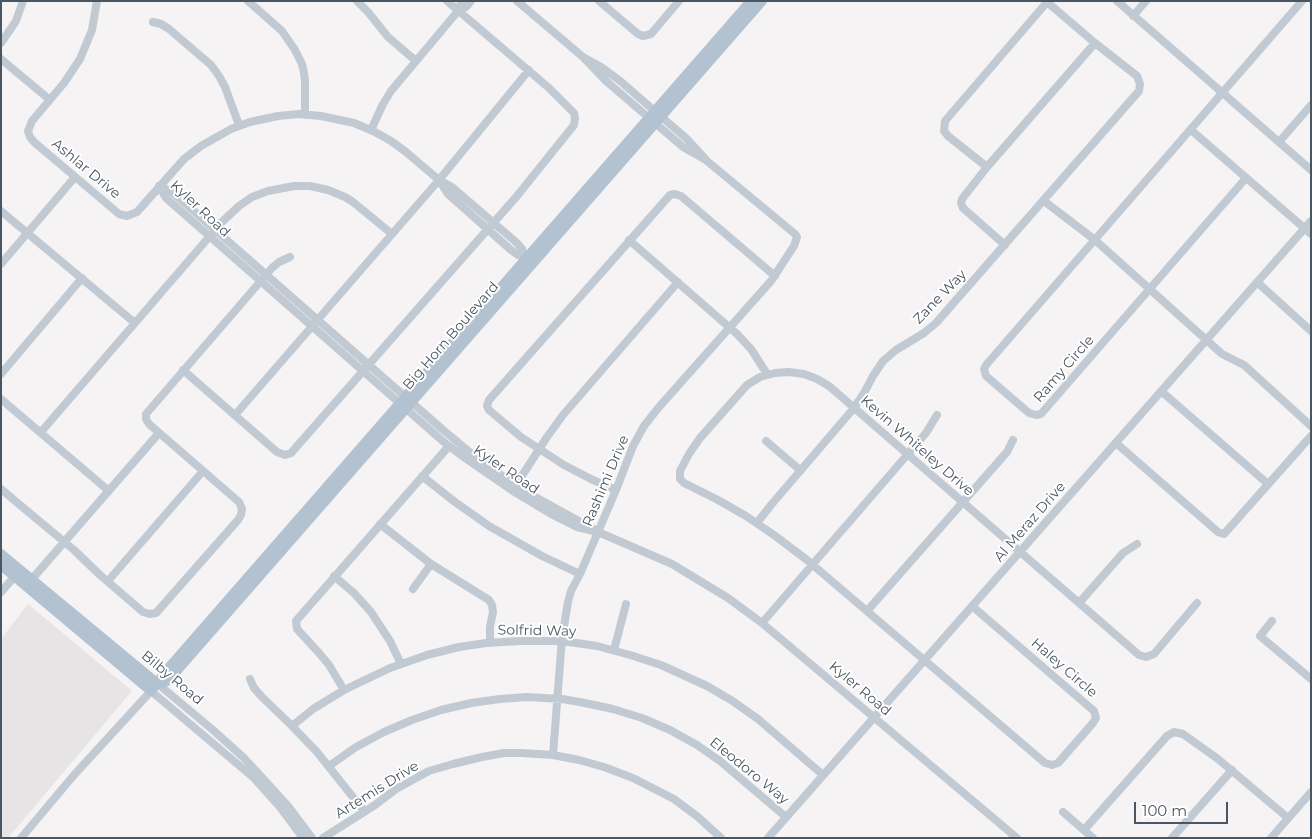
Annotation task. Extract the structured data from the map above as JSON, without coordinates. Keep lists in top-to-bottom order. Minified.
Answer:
{"streets":{"main road":["Big Horn Boulevard","Bilby Road"],"street":["Ashlar Drive","Kyler Road","Zane Way","Ramy Circle","Kevin Whiteley Drive","Rashimi Drive","Al Meraz Drive","Solfrid Way","Haley Circle","Eleodoro Way","Artemis Drive"]},"crossings":[["Ashlar Drive","Kyler Road"],["Ashlar Drive","Big Horn Boulevard"],["Kyler Road","Big Horn Boulevard"],["Kyler Road","Rashimi Drive"],["Kyler Road","Al Meraz Drive"],["Zane Way","Kevin Whiteley Drive"],["Zane Way","Haley Circle"],["Big Horn Boulevard","Rashimi Drive"],["Big Horn Boulevard","Bilby Road"],["Kevin Whiteley Drive","Al Meraz Drive"],["Kevin Whiteley Drive","Haley Circle"],["Rashimi Drive","Solfrid Way"],["Rashimi Drive","Eleodoro Way"],["Rashimi Drive","Artemis Drive"],["Al Meraz Drive","Solfrid Way"],["Al Meraz Drive","Haley Circle"],["Al Meraz Drive","Eleodoro Way"]],"scale_bar":"100 m"}
